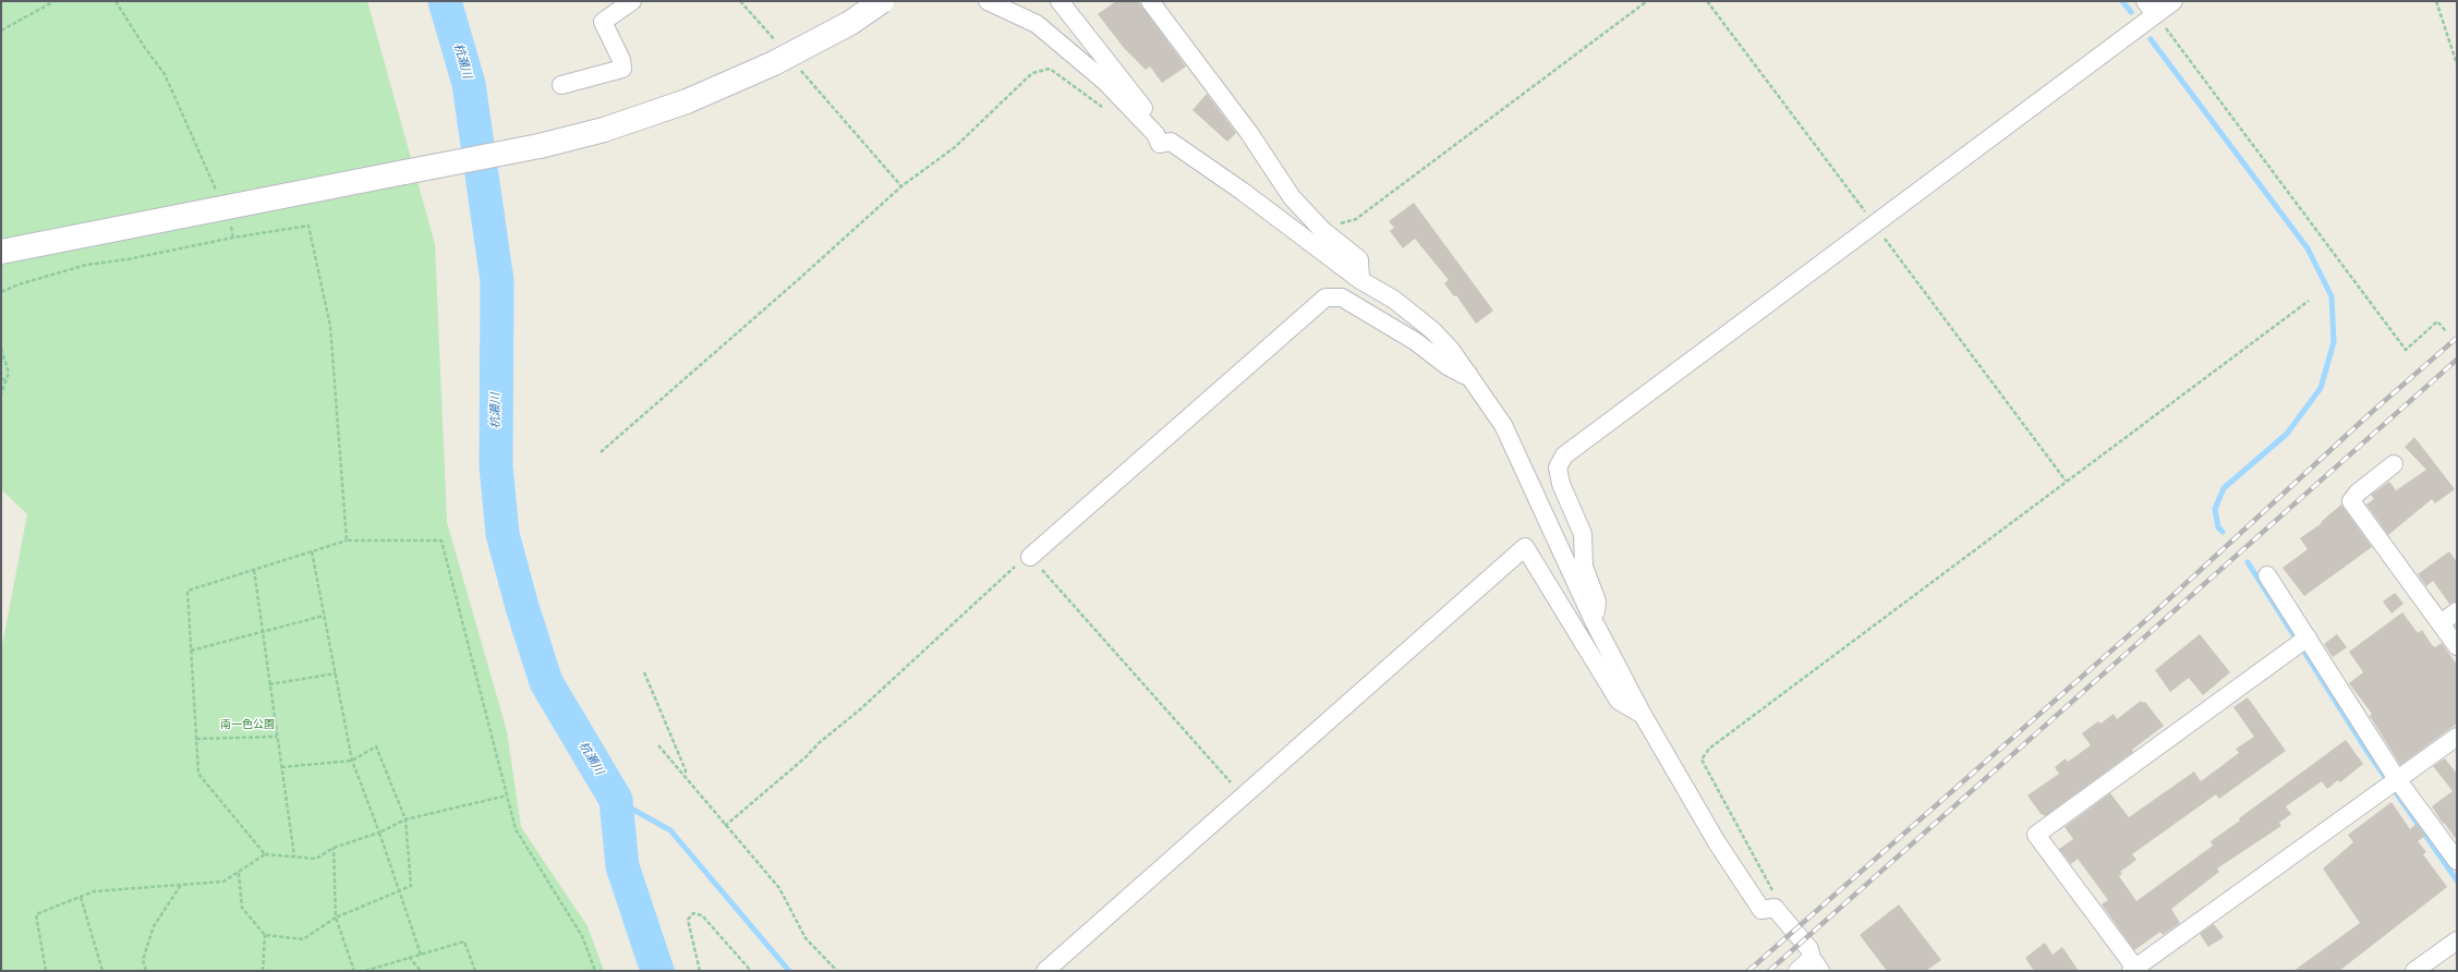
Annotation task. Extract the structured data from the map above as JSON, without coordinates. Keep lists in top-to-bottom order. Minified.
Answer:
{"water":["杭瀬川"],"parks":["南一色公園"]}
